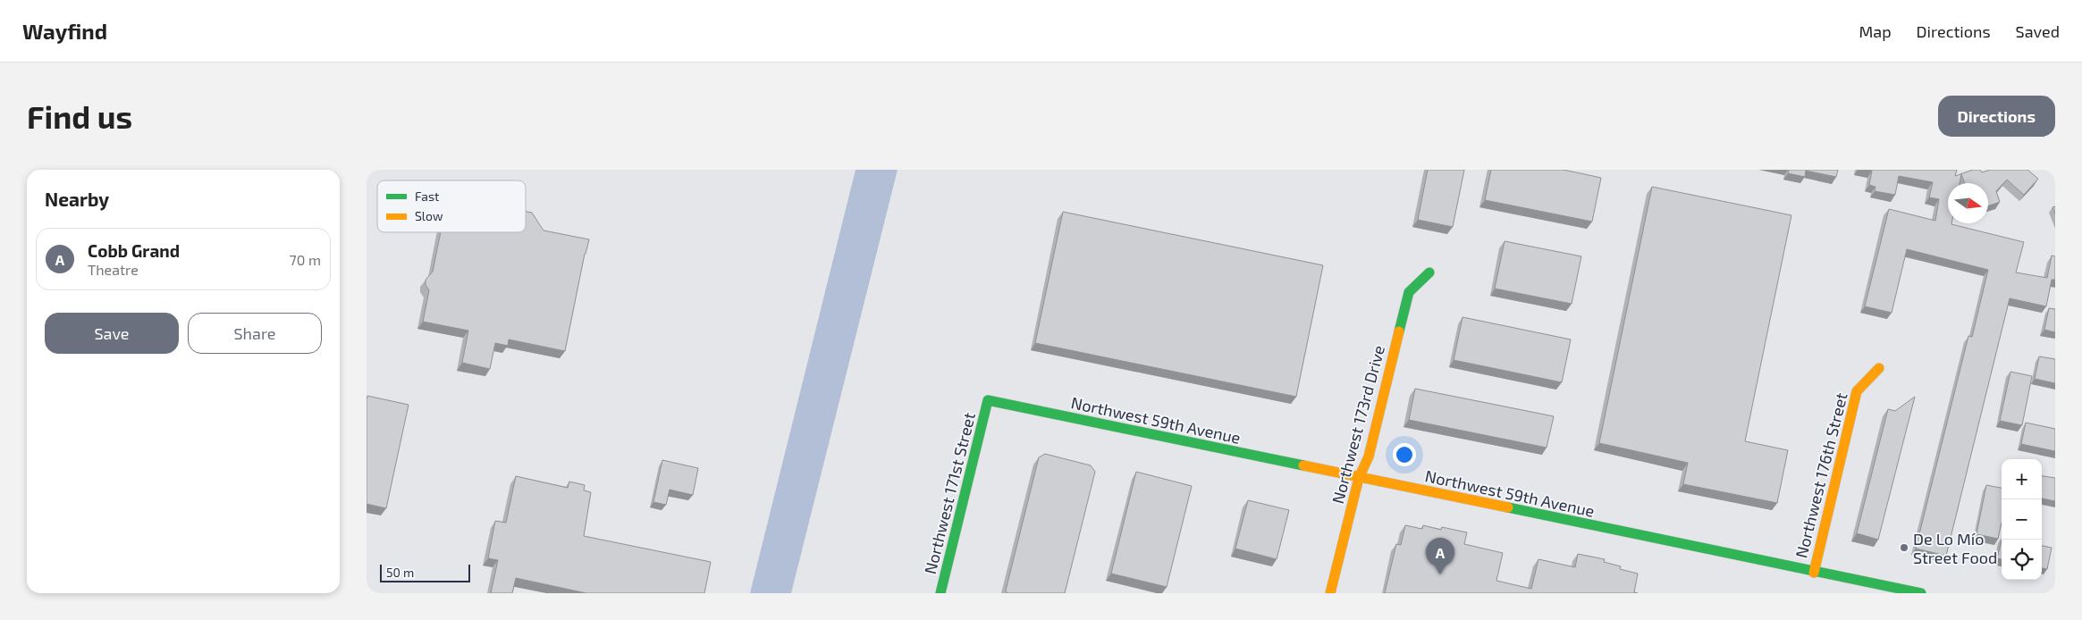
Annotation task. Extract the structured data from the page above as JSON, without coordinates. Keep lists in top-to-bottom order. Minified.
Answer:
{"streets":{"street":["Northwest 59th Avenue","Northwest 173rd Drive","Northwest 176th Street","Northwest 171st Street"]},"crossings":[["Northwest 59th Avenue","Northwest 173rd Drive"],["Northwest 59th Avenue","Northwest 176th Street"],["Northwest 59th Avenue","Northwest 171st Street"]],"places":["De Lo Mío Street Food"],"legend":["Fast","Slow"],"scale_bar":"50 m","north":"right","page":{"header":"Wayfind","nav":["Map","Directions","Saved"],"buttons":["Directions",["Save","Share"]],"title":"Find us","heading":"Nearby","list":[{"mark":"A","name":"Cobb Grand","note":"Theatre","value":"70 m"}],"map_buttons":["+","−"],"pins":"A","scale":"50 m"}}
